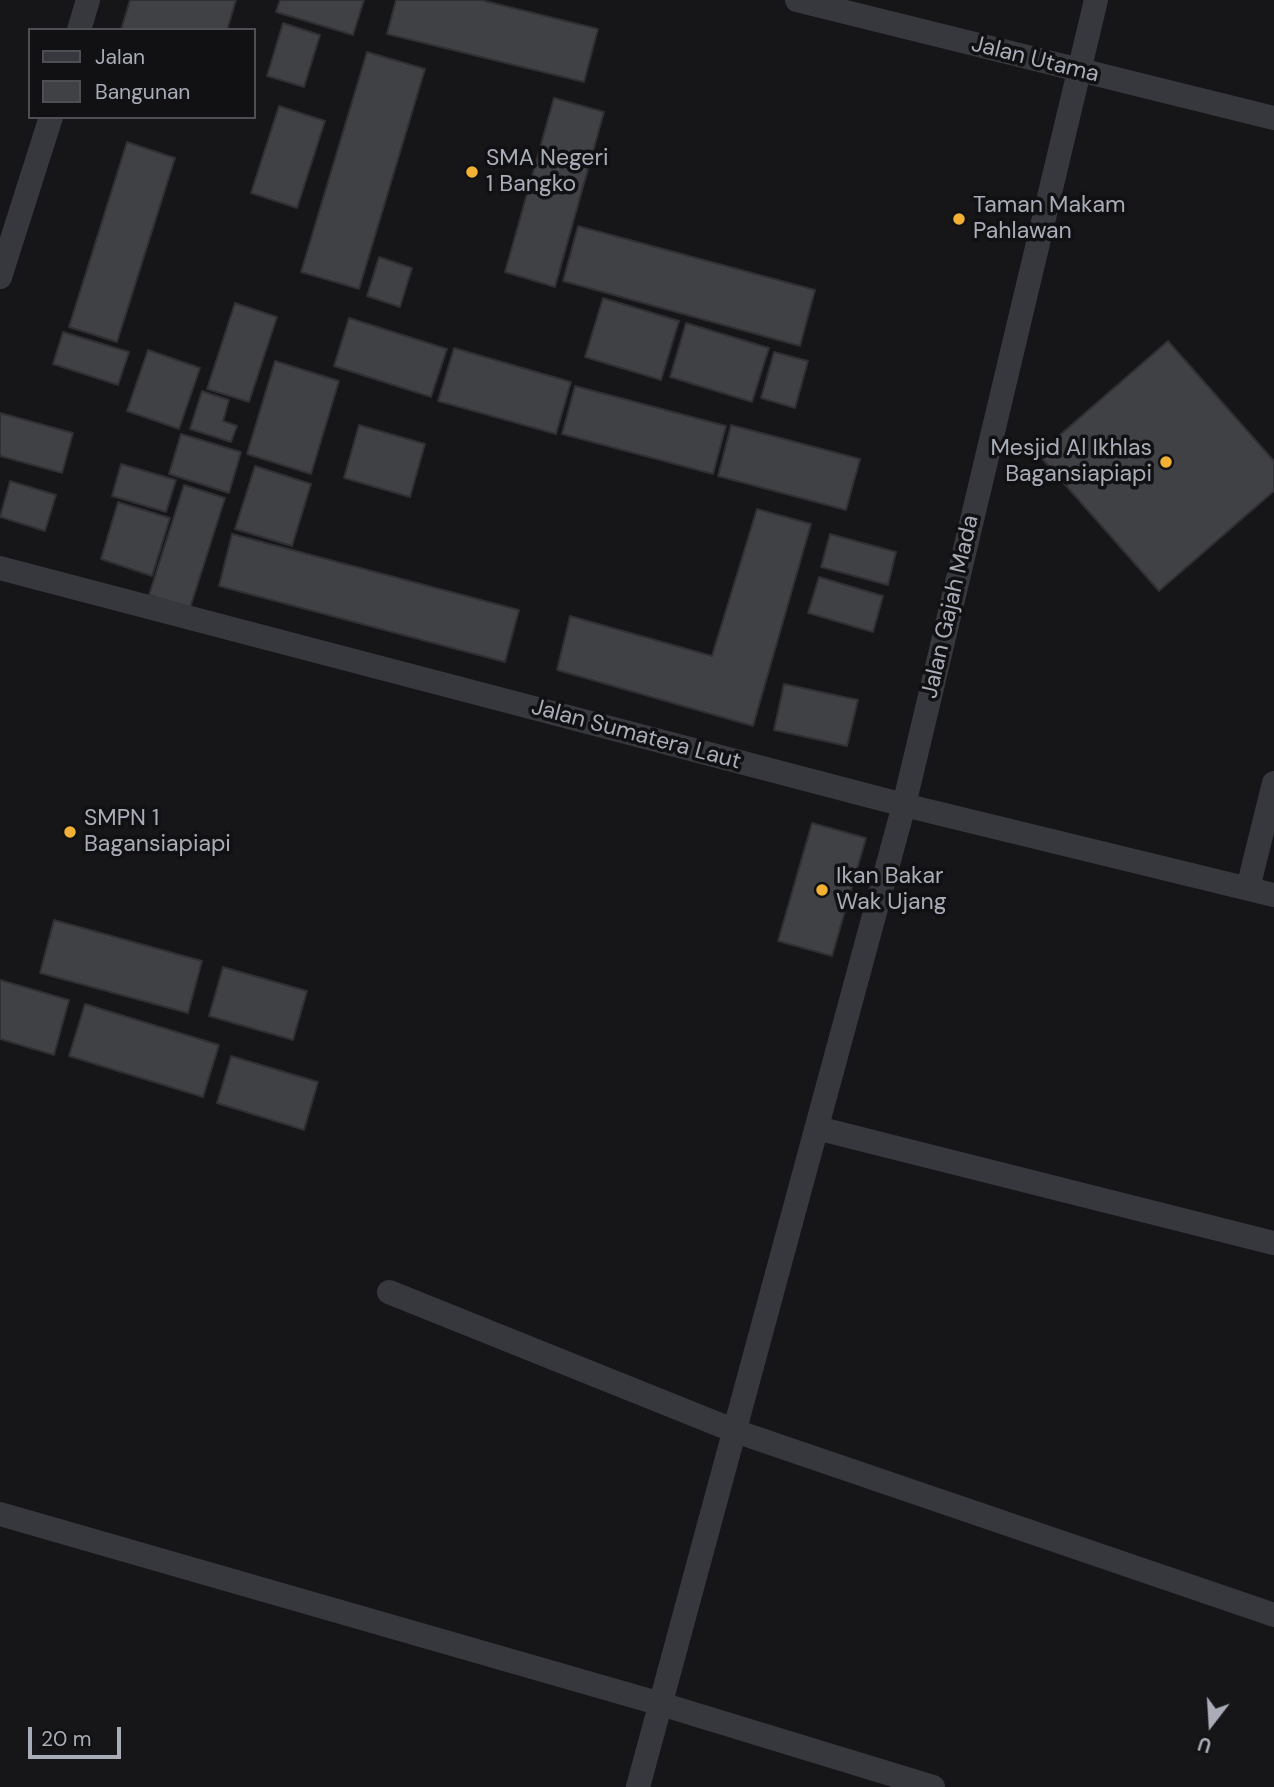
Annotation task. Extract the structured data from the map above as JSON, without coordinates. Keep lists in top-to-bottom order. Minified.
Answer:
{"streets":{"street":["Jalan Utama","Jalan Gajah Mada","Jalan Sumatera Laut"]},"crossings":[["Jalan Utama","Jalan Gajah Mada"],["Jalan Gajah Mada","Jalan Sumatera Laut"]],"places":["SMA Negeri 1 Bangko","Taman Makam Pahlawan","Mesjid Al Ikhlas Bagansiapiapi","SMPN 1 Bagansiapiapi","Ikan Bakar Wak Ujang"],"legend":["Jalan","Bangunan"],"scale_bar":"20 m","north":"bottom"}
